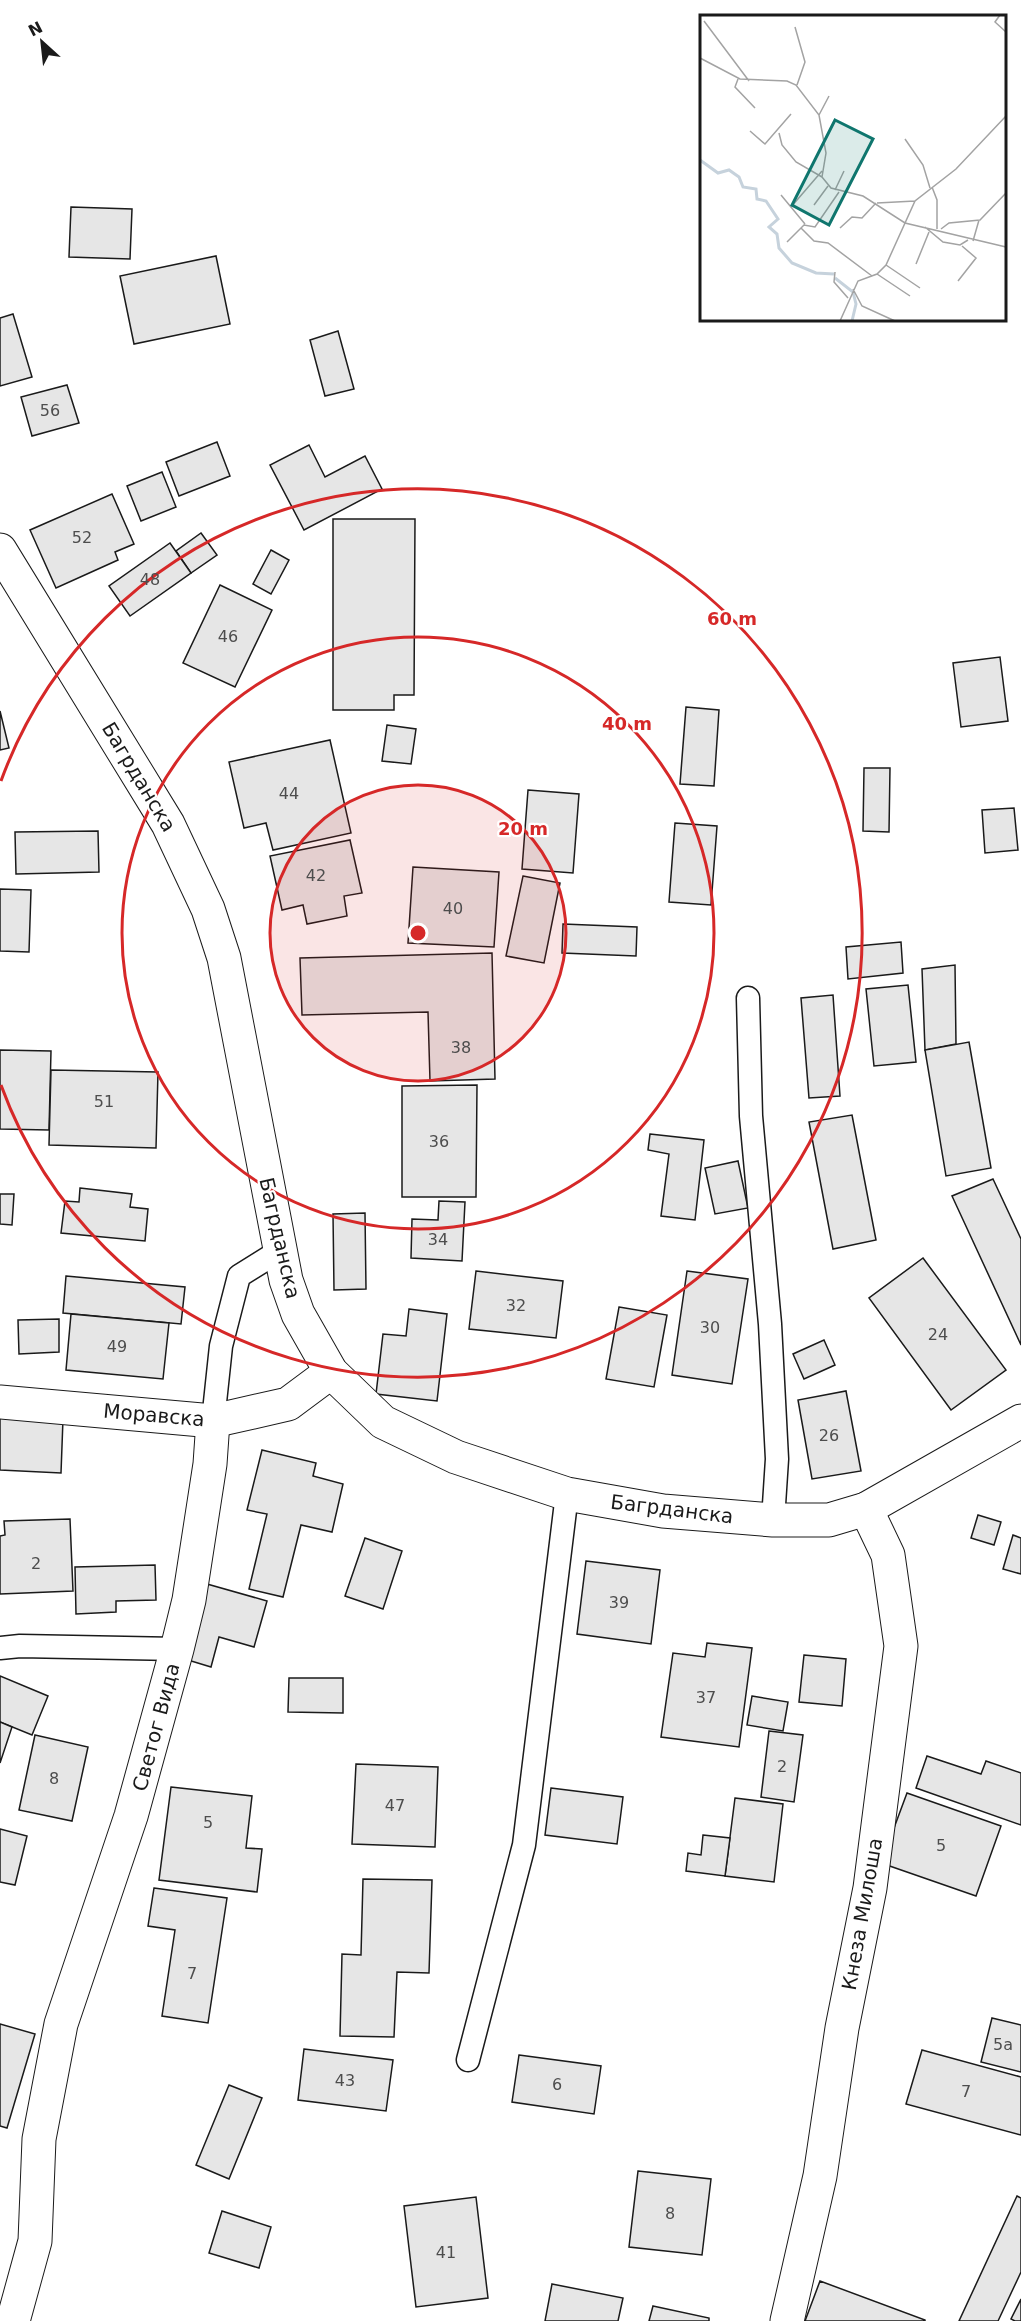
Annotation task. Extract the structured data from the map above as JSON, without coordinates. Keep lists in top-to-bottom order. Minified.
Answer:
{"streets":{"street":["Багрданска","Моравска","Светог Вида","Кнеза Милоша"]},"crossings":[["Багрданска","Моравска"],["Багрданска","Кнеза Милоша"],["Моравска","Светог Вида"]],"house_numbers":["56","52","48","46","44","42","40","38","51","36","34","32","30","24","49","26","2","39","37","2","8","47","5","5","7","5a","43","6","7","8","41"],"north":"top left","rings":["60 m","40 m","20 m"]}
